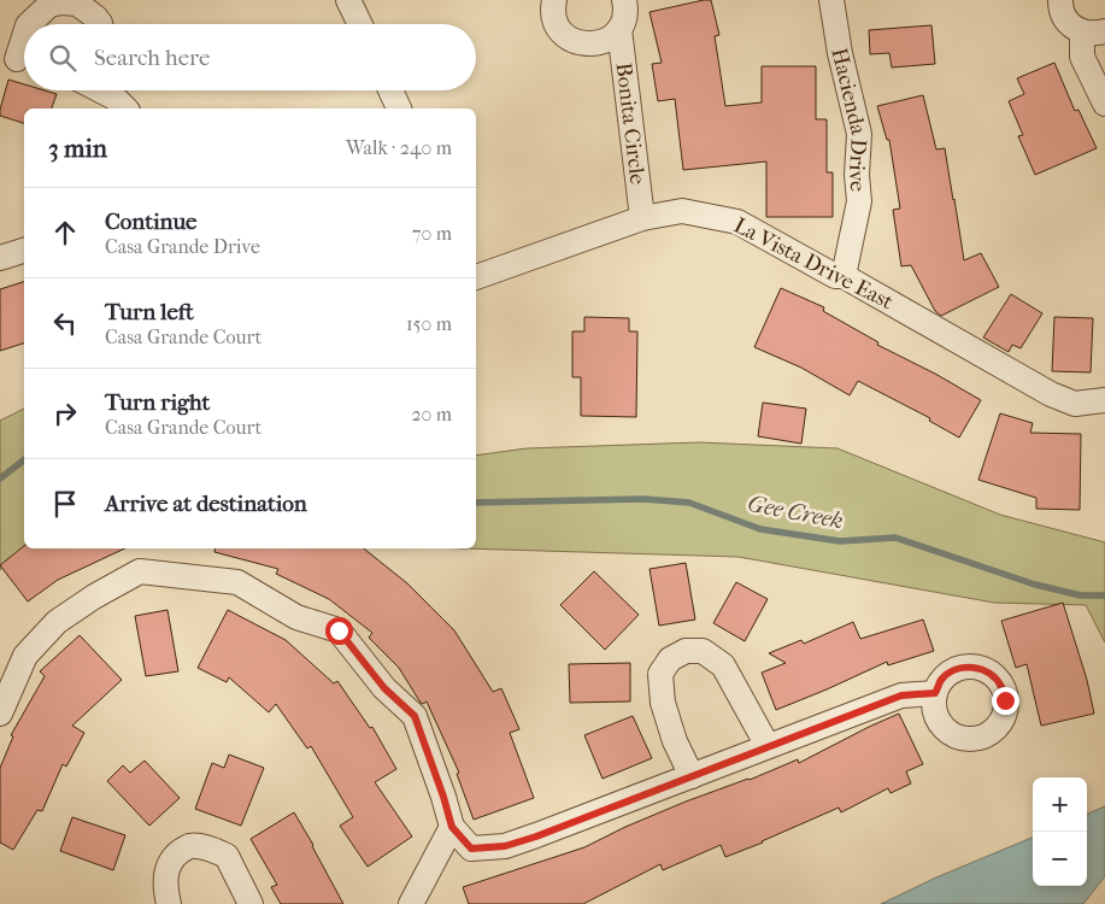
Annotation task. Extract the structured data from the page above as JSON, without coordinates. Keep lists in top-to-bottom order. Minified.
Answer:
{"streets":{"street":["Hacienda Drive","Bonita Circle","La Vista Drive East"]},"crossings":[["Hacienda Drive","La Vista Drive East"],["Bonita Circle","La Vista Drive East"]],"water":["Gee Creek"],"page":{"search":"Search here","heading":["3 min","Walk · 240 m"],"list":[["Continue","Casa Grande Drive","70 m"],["Turn left","Casa Grande Court","150 m"],["Turn right","Casa Grande Court","20 m"],"Arrive at destination"],"map_buttons":["+","−"]}}
